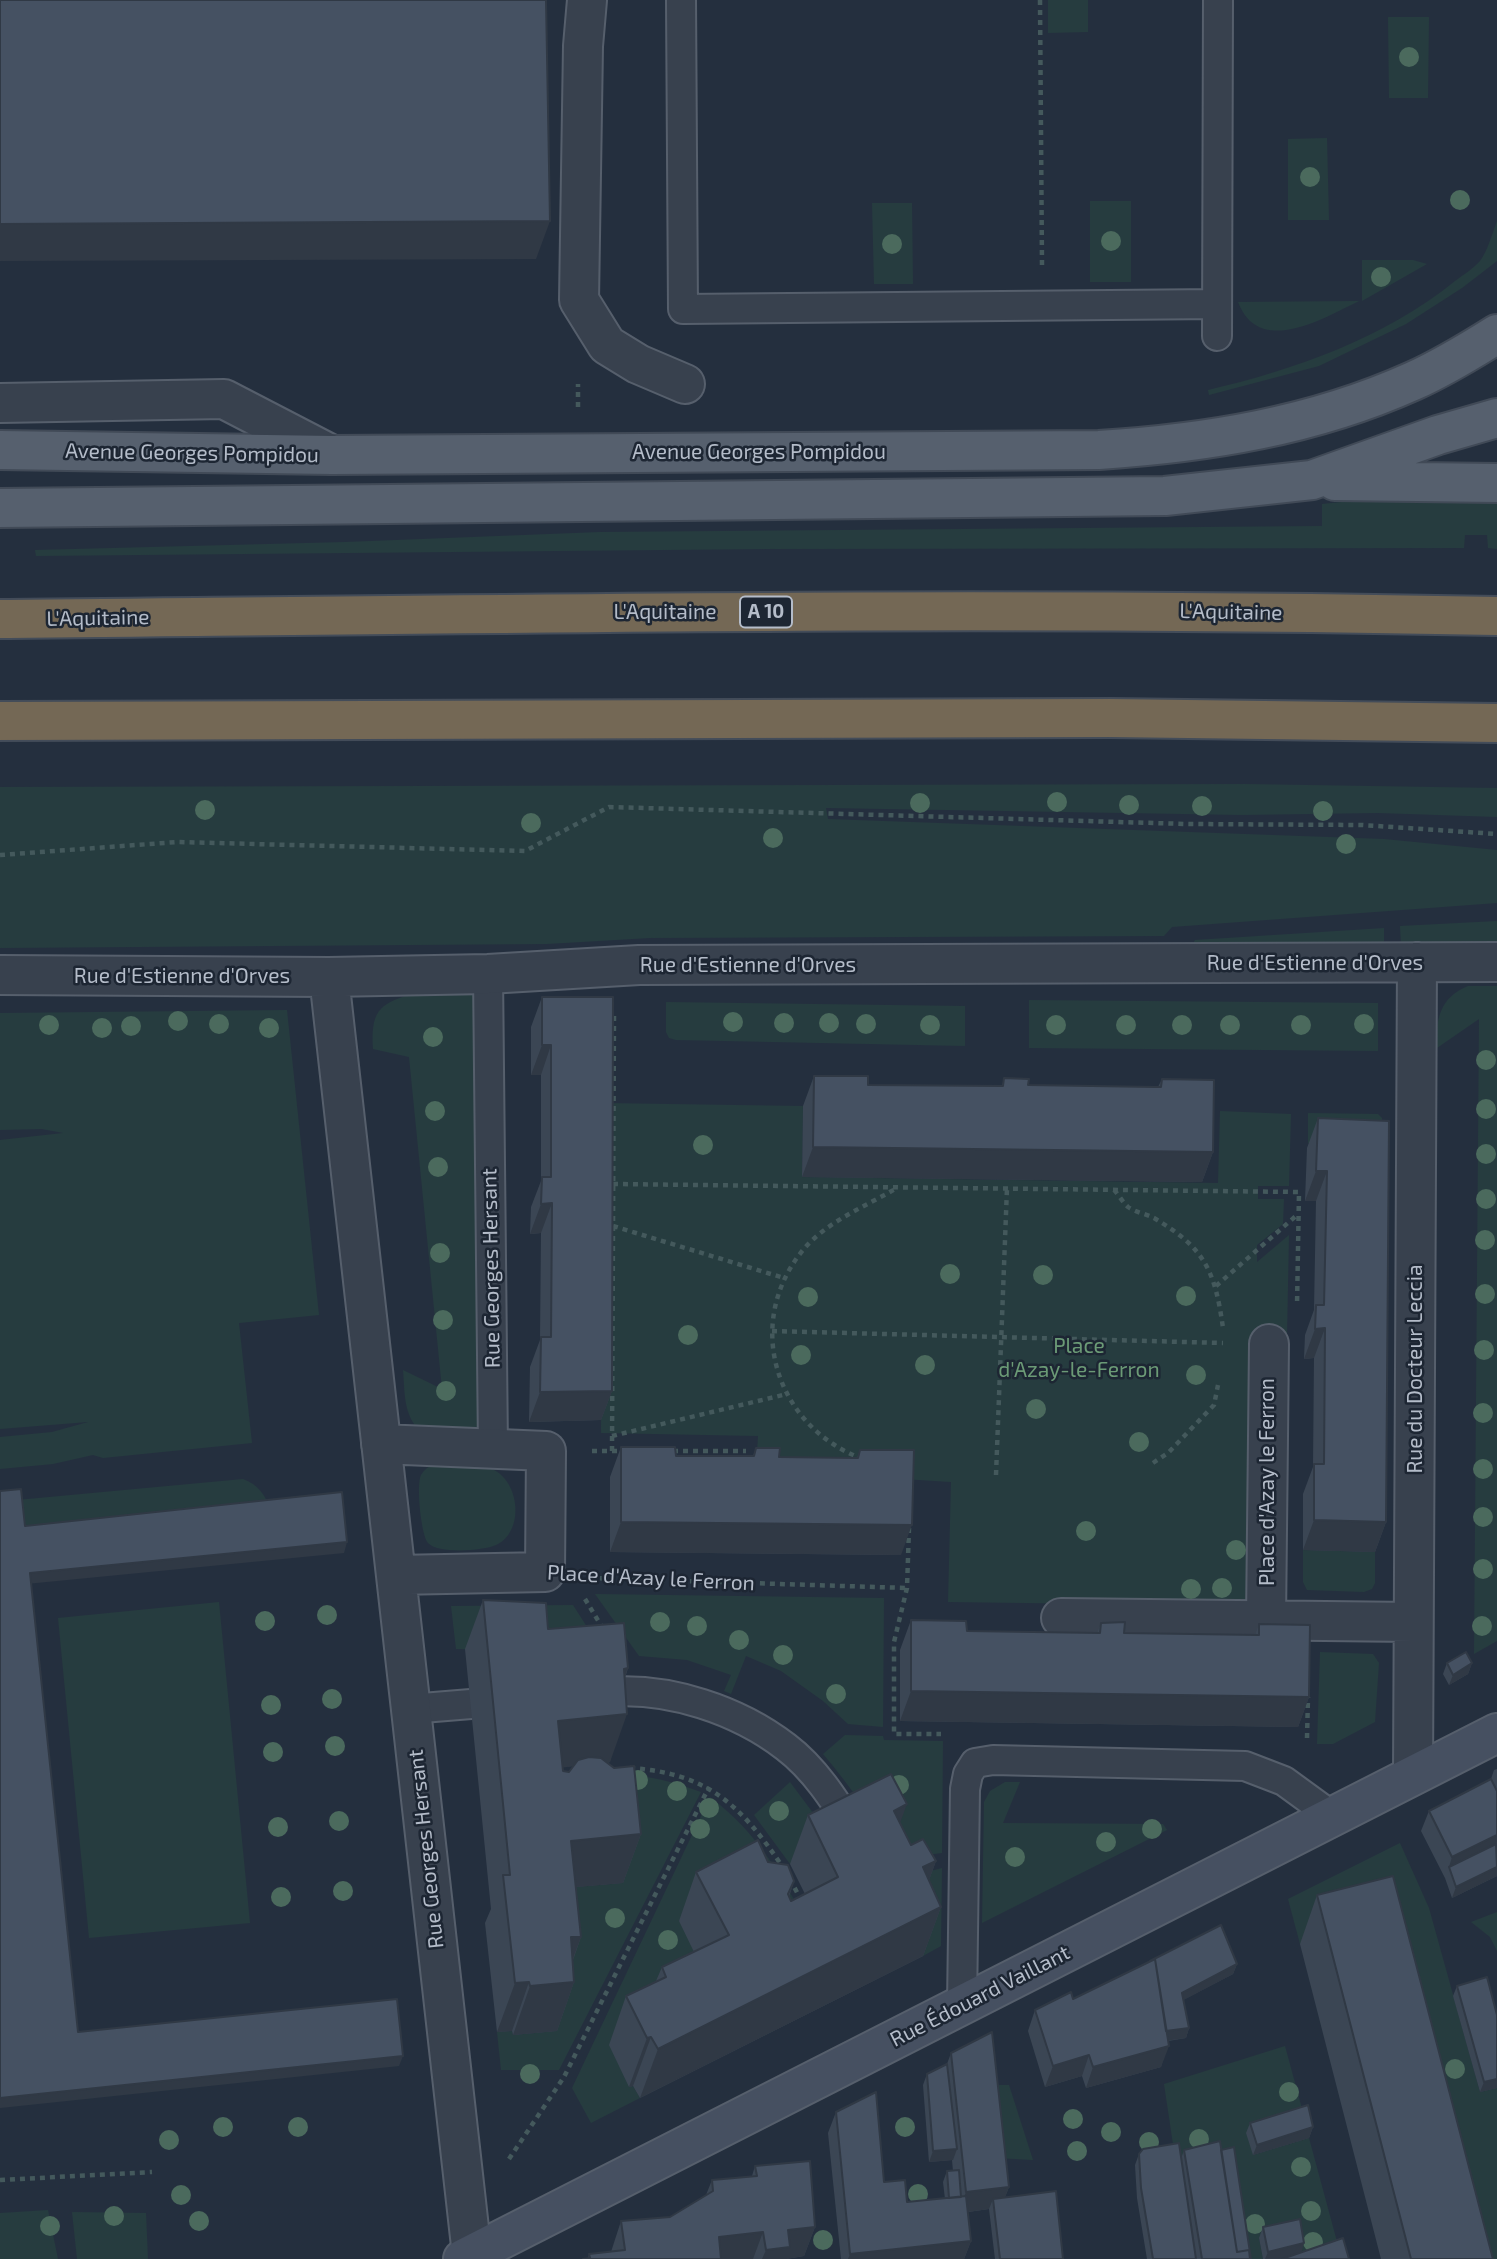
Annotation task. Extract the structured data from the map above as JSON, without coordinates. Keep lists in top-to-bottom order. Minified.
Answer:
{"streets":{"highway":["L'Aquitaine","A 10"],"main road":["Avenue Georges Pompidou","Rue Édouard Vaillant"],"street":["Rue d'Estienne d'Orves","Rue Georges Hersant","Rue du Docteur Leccia","Place d'Azay le Ferron"]},"crossings":[["Rue d'Estienne d'Orves","Rue Georges Hersant"],["Rue d'Estienne d'Orves","Rue du Docteur Leccia"],["Rue Georges Hersant","Place d'Azay le Ferron"],["Rue Georges Hersant","Rue Édouard Vaillant"],["Rue du Docteur Leccia","Rue Édouard Vaillant"]],"parks":["Place d'Azay-le-Ferron"]}
